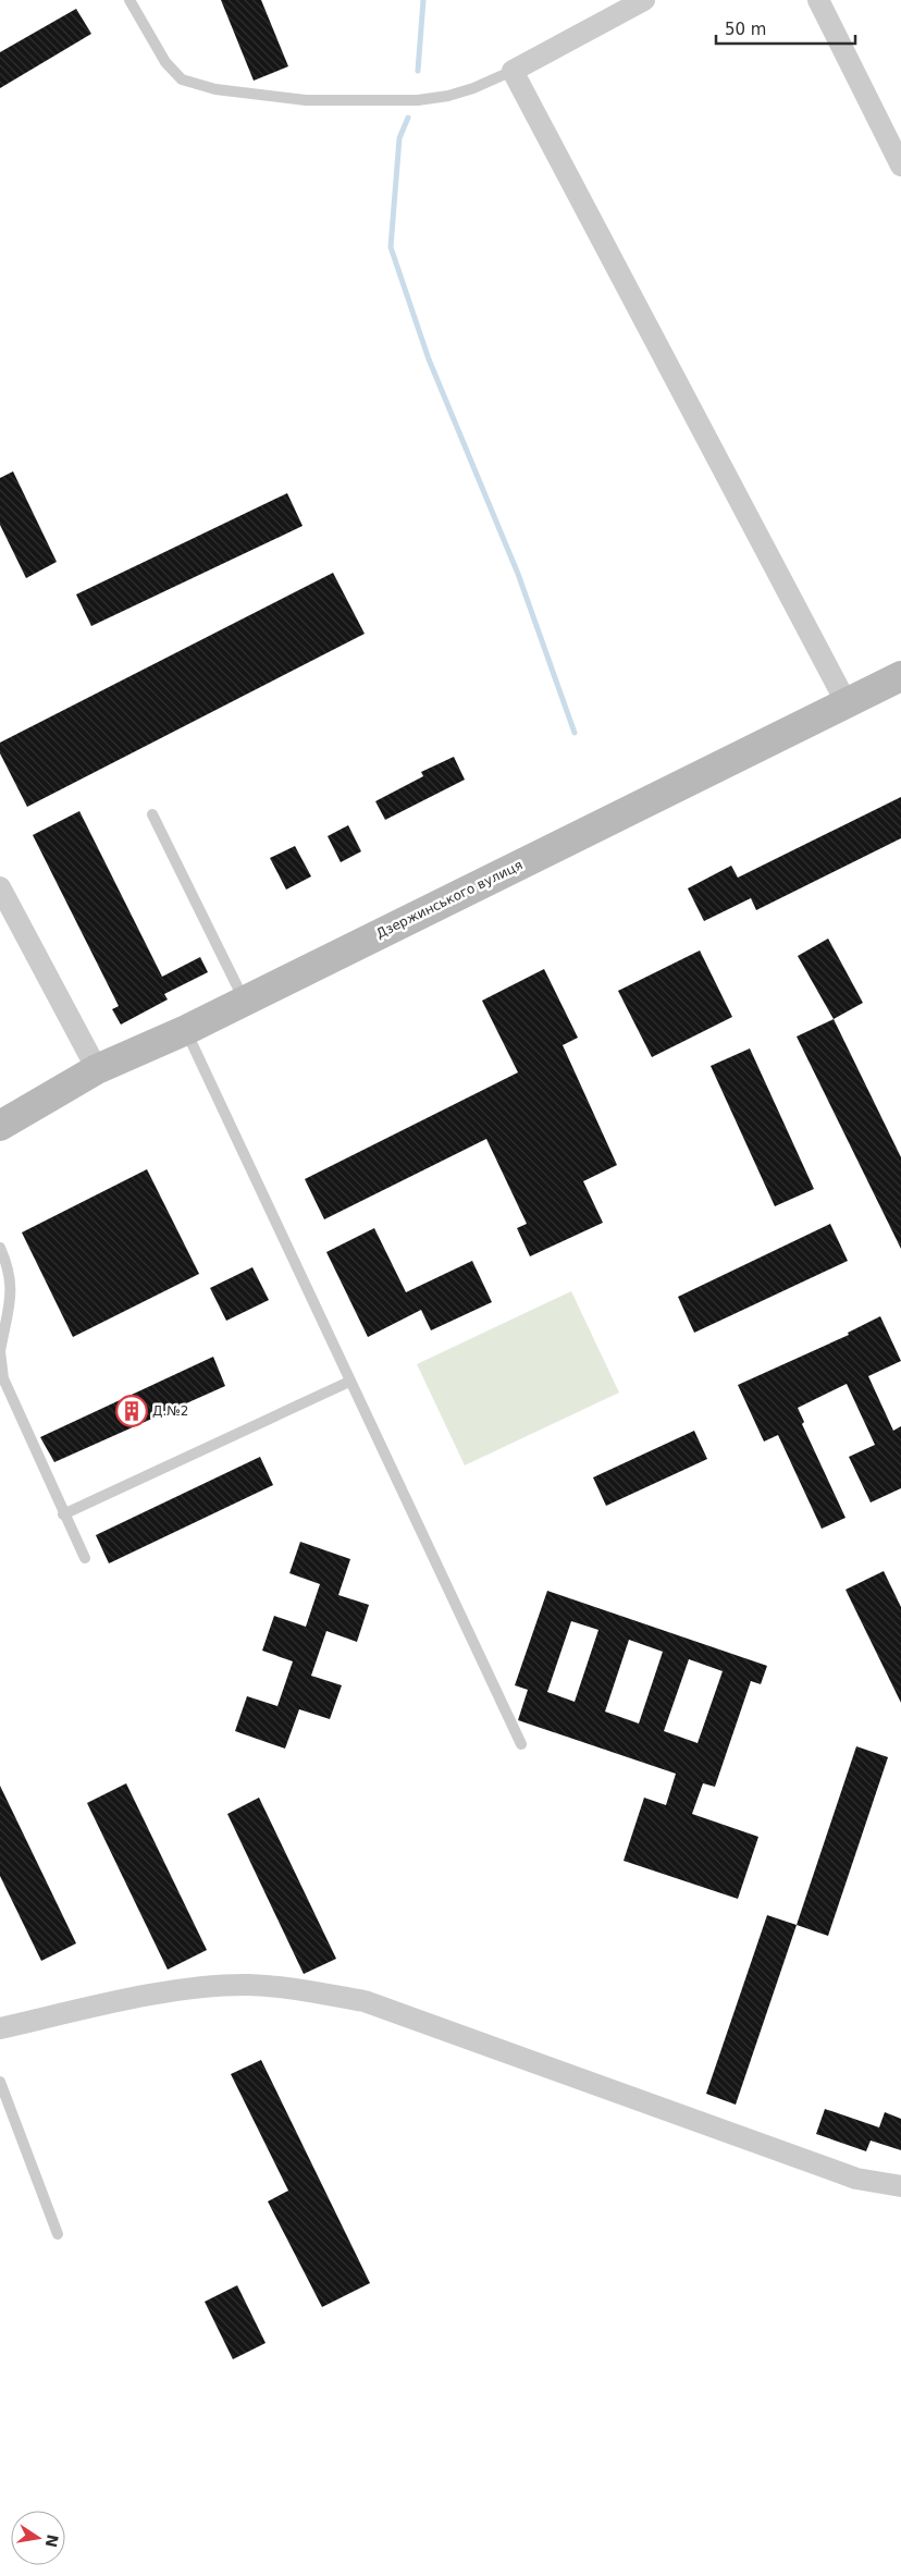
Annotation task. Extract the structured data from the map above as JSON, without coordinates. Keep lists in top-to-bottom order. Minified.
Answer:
{"streets":{"main road":["Дзержинського вулиця"]},"places":{"building":["Д.№2"]},"scale_bar":"50 m","north":"right"}
